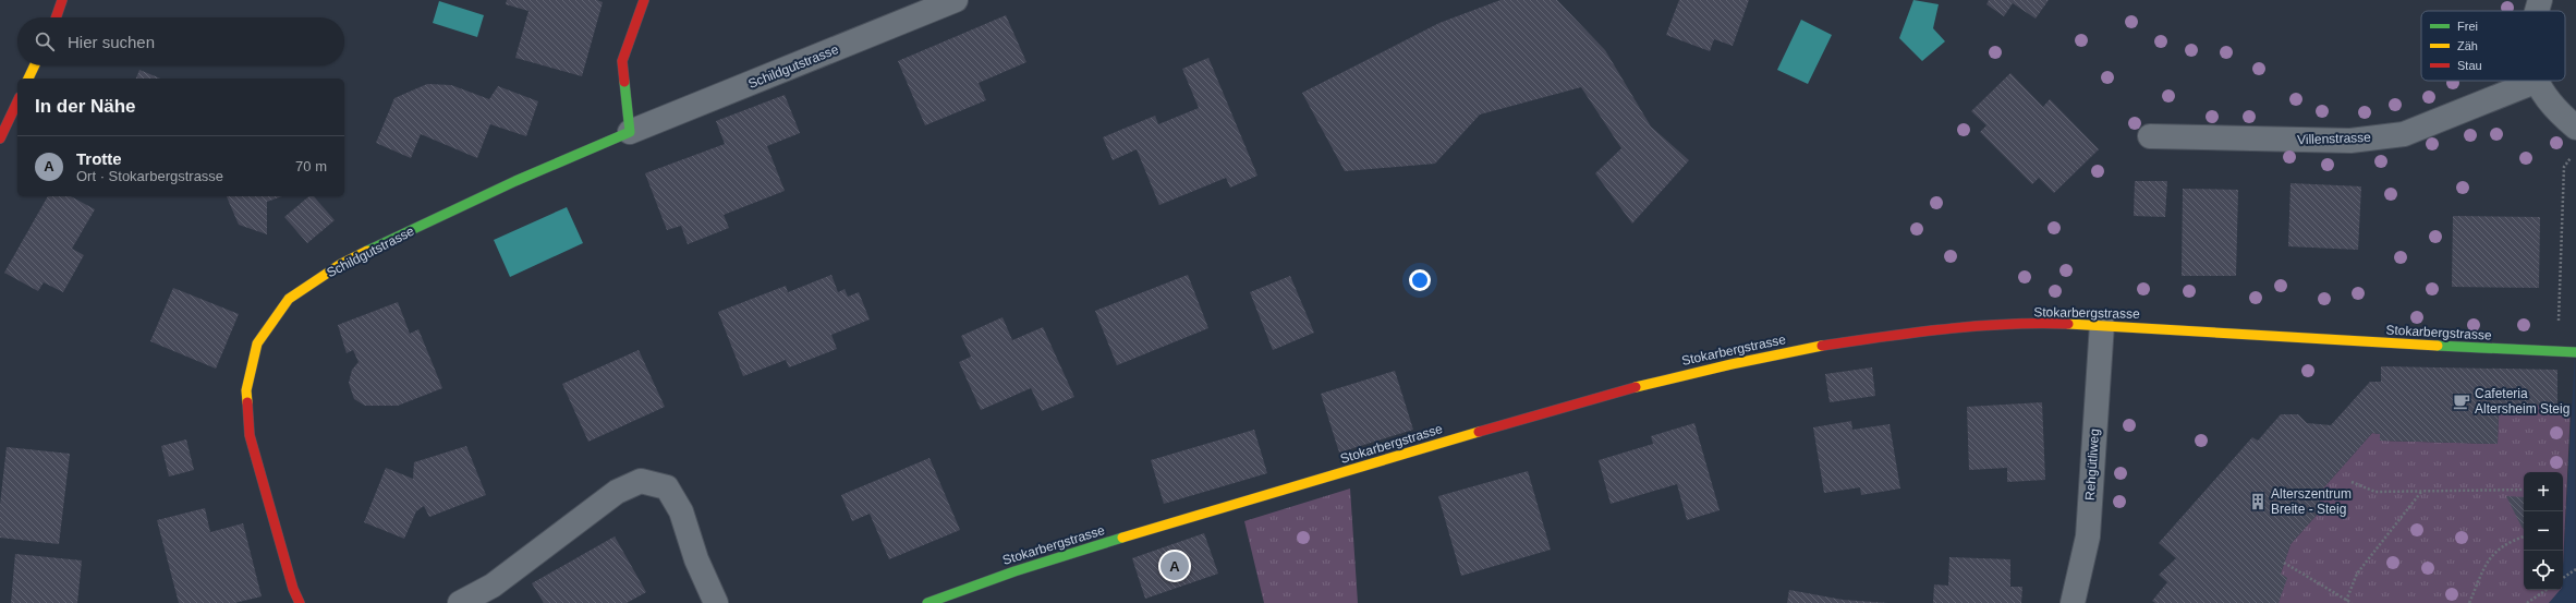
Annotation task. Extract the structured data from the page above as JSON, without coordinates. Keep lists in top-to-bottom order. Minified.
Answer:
{"streets":{"street":["Schildgutstrasse","Villenstrasse","Stokarbergstrasse","Rehgütliweg"]},"crossings":[["Stokarbergstrasse","Rehgütliweg"]],"places":{"cafe":["Cafeteria Altersheim Steig"],"building":["Alterszentrum Breite - Steig"]},"legend":["Frei","Zäh","Stau"],"page":{"search":"Hier suchen","heading":"In der Nähe","list":[{"mark":"A","name":"Trotte","note":"Ort · Stokarbergstrasse","value":"70 m"}],"map_buttons":["+","−"],"pins":"A"}}
